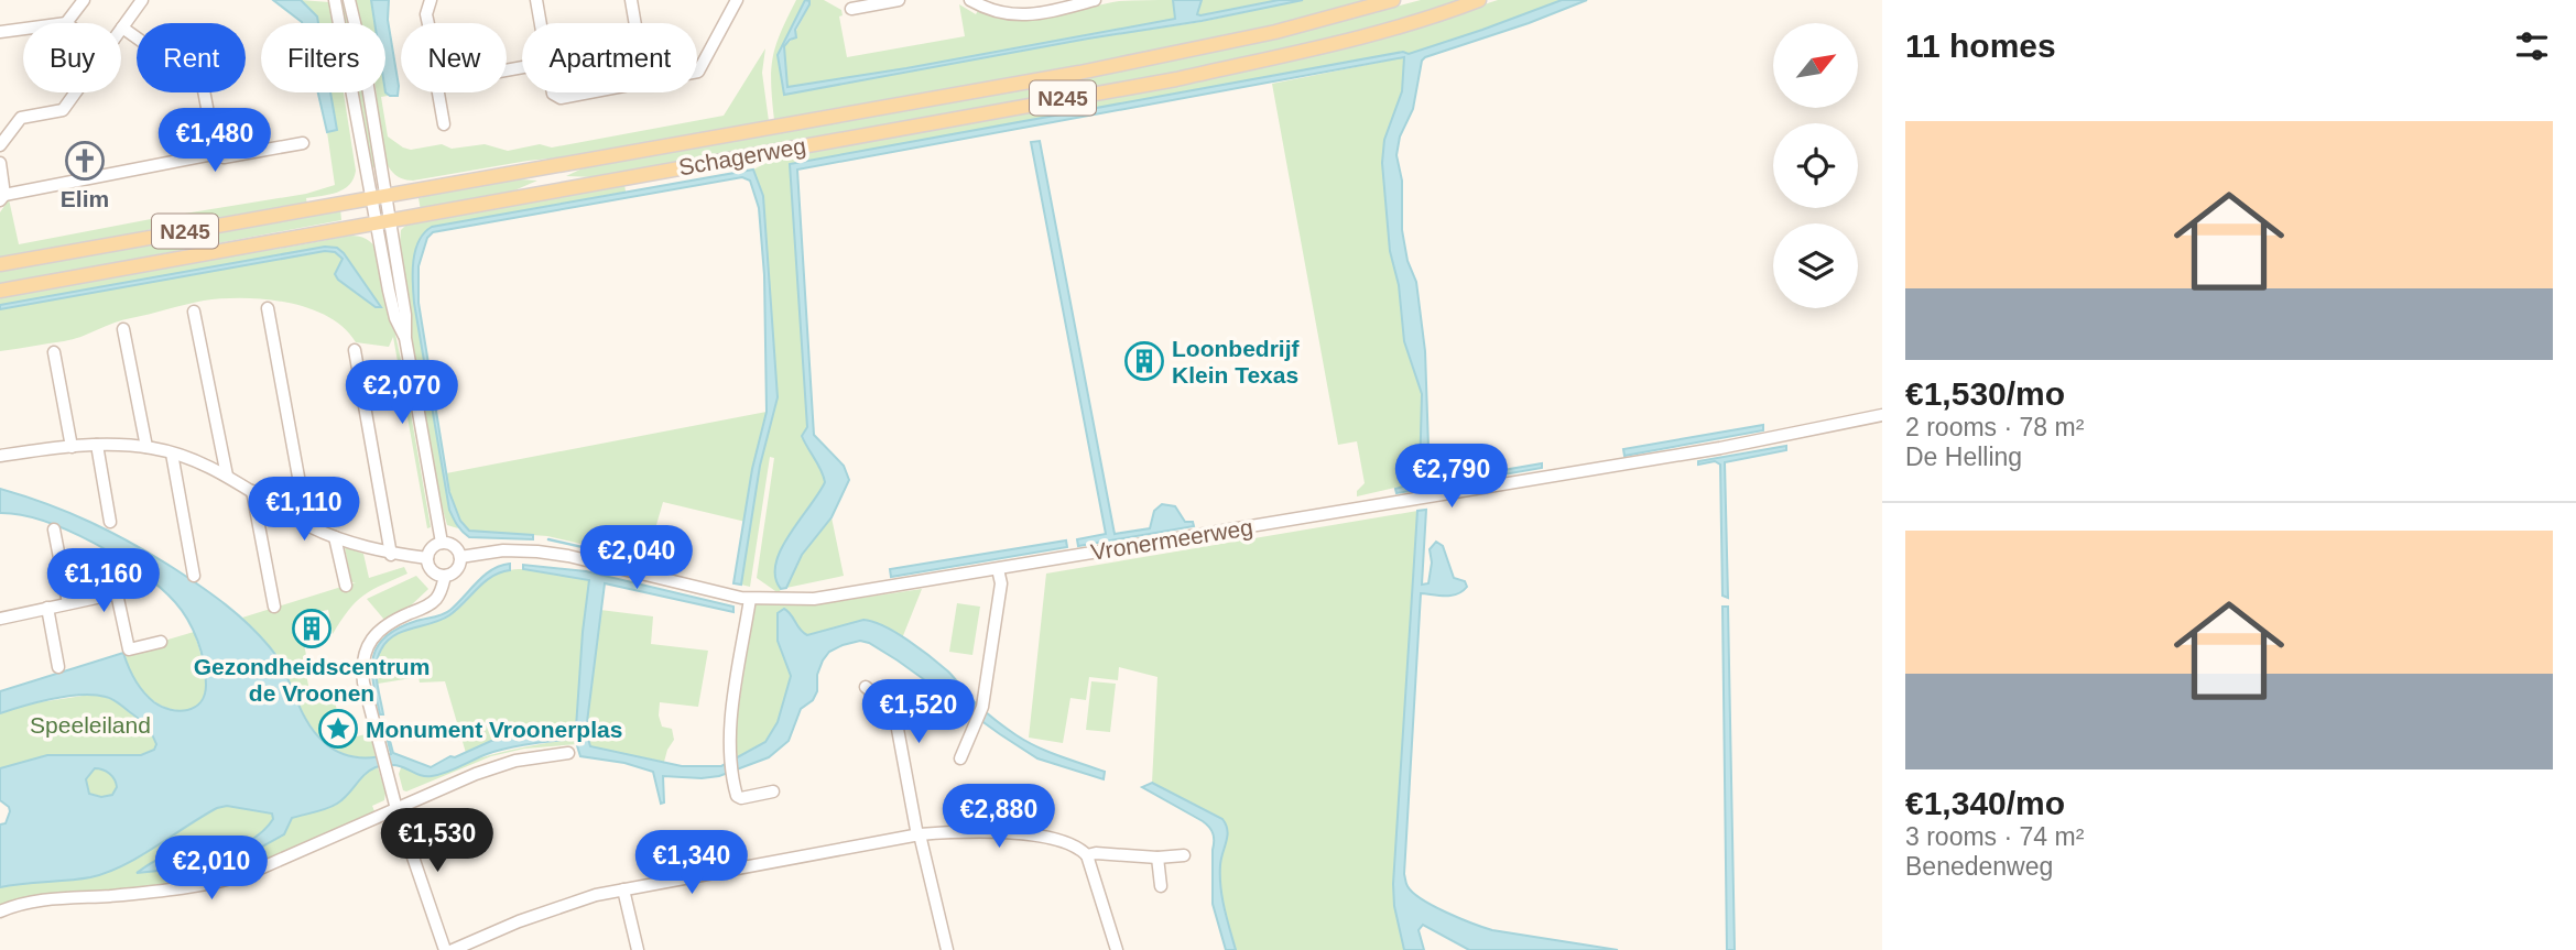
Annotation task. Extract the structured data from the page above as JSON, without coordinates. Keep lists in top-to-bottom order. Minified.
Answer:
{"streets":{"main road":["N245","Schagerweg"],"street":["Vronermeerweg"]},"parks":["Speeleiland"],"places":{"church":["Elim"],"building":["Loonbedrijf Klein Texas","Gezondheidscentrum de Vroonen"],"place":["Monument Vroonerplas"]},"north":"top right","page":{"heading":"11 homes","chip":["Buy","Rent","Filters","New","Apartment"],"list":[{"name":"€1,530/mo","note":"2 rooms · 78 m² · De Helling"},{"name":"€1,340/mo","note":"3 rooms · 74 m² · Benedenweg"}],"price":["€1,480","€2,070","€2,790","€1,110","€2,040","€1,160","€1,520","€2,880","€1,530","€1,340","€2,010"]}}
